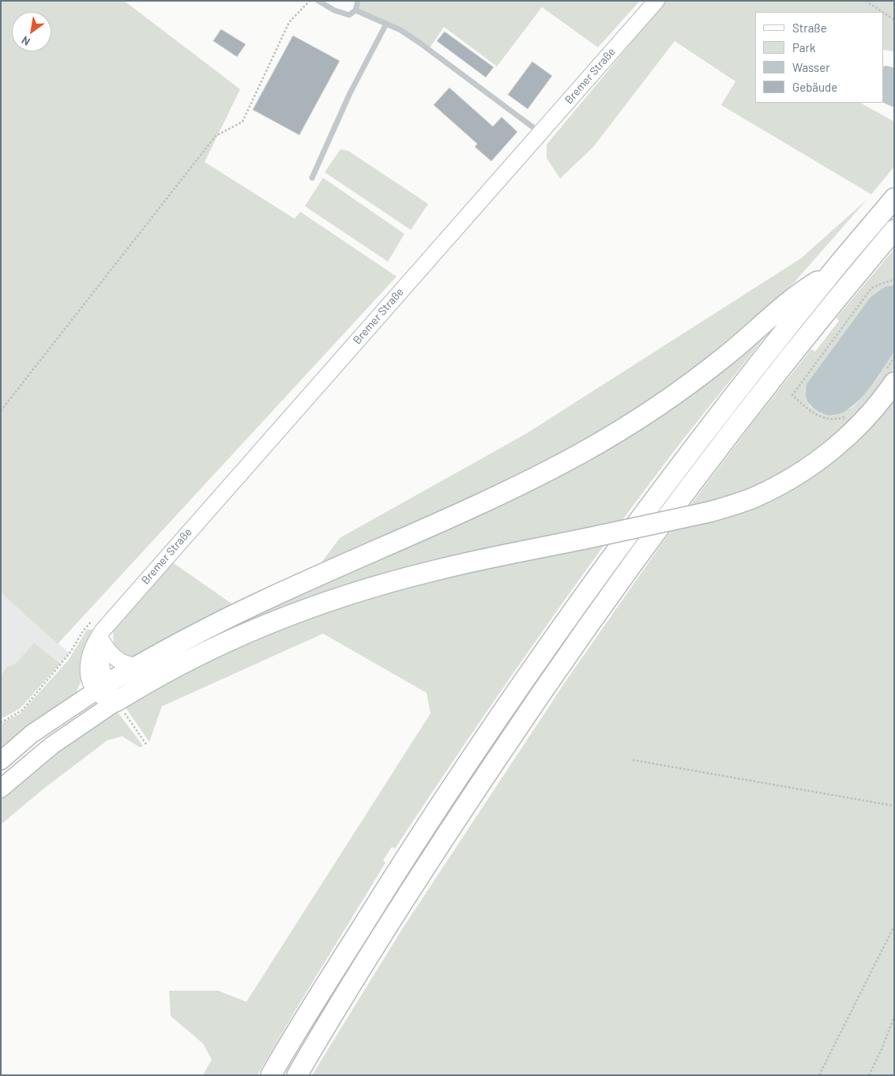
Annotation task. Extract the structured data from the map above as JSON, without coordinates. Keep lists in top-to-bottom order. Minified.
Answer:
{"streets":{"main road":["Bremer Straße"]},"legend":["Straße","Park","Wasser","Gebäude"],"north":"bottom left"}
